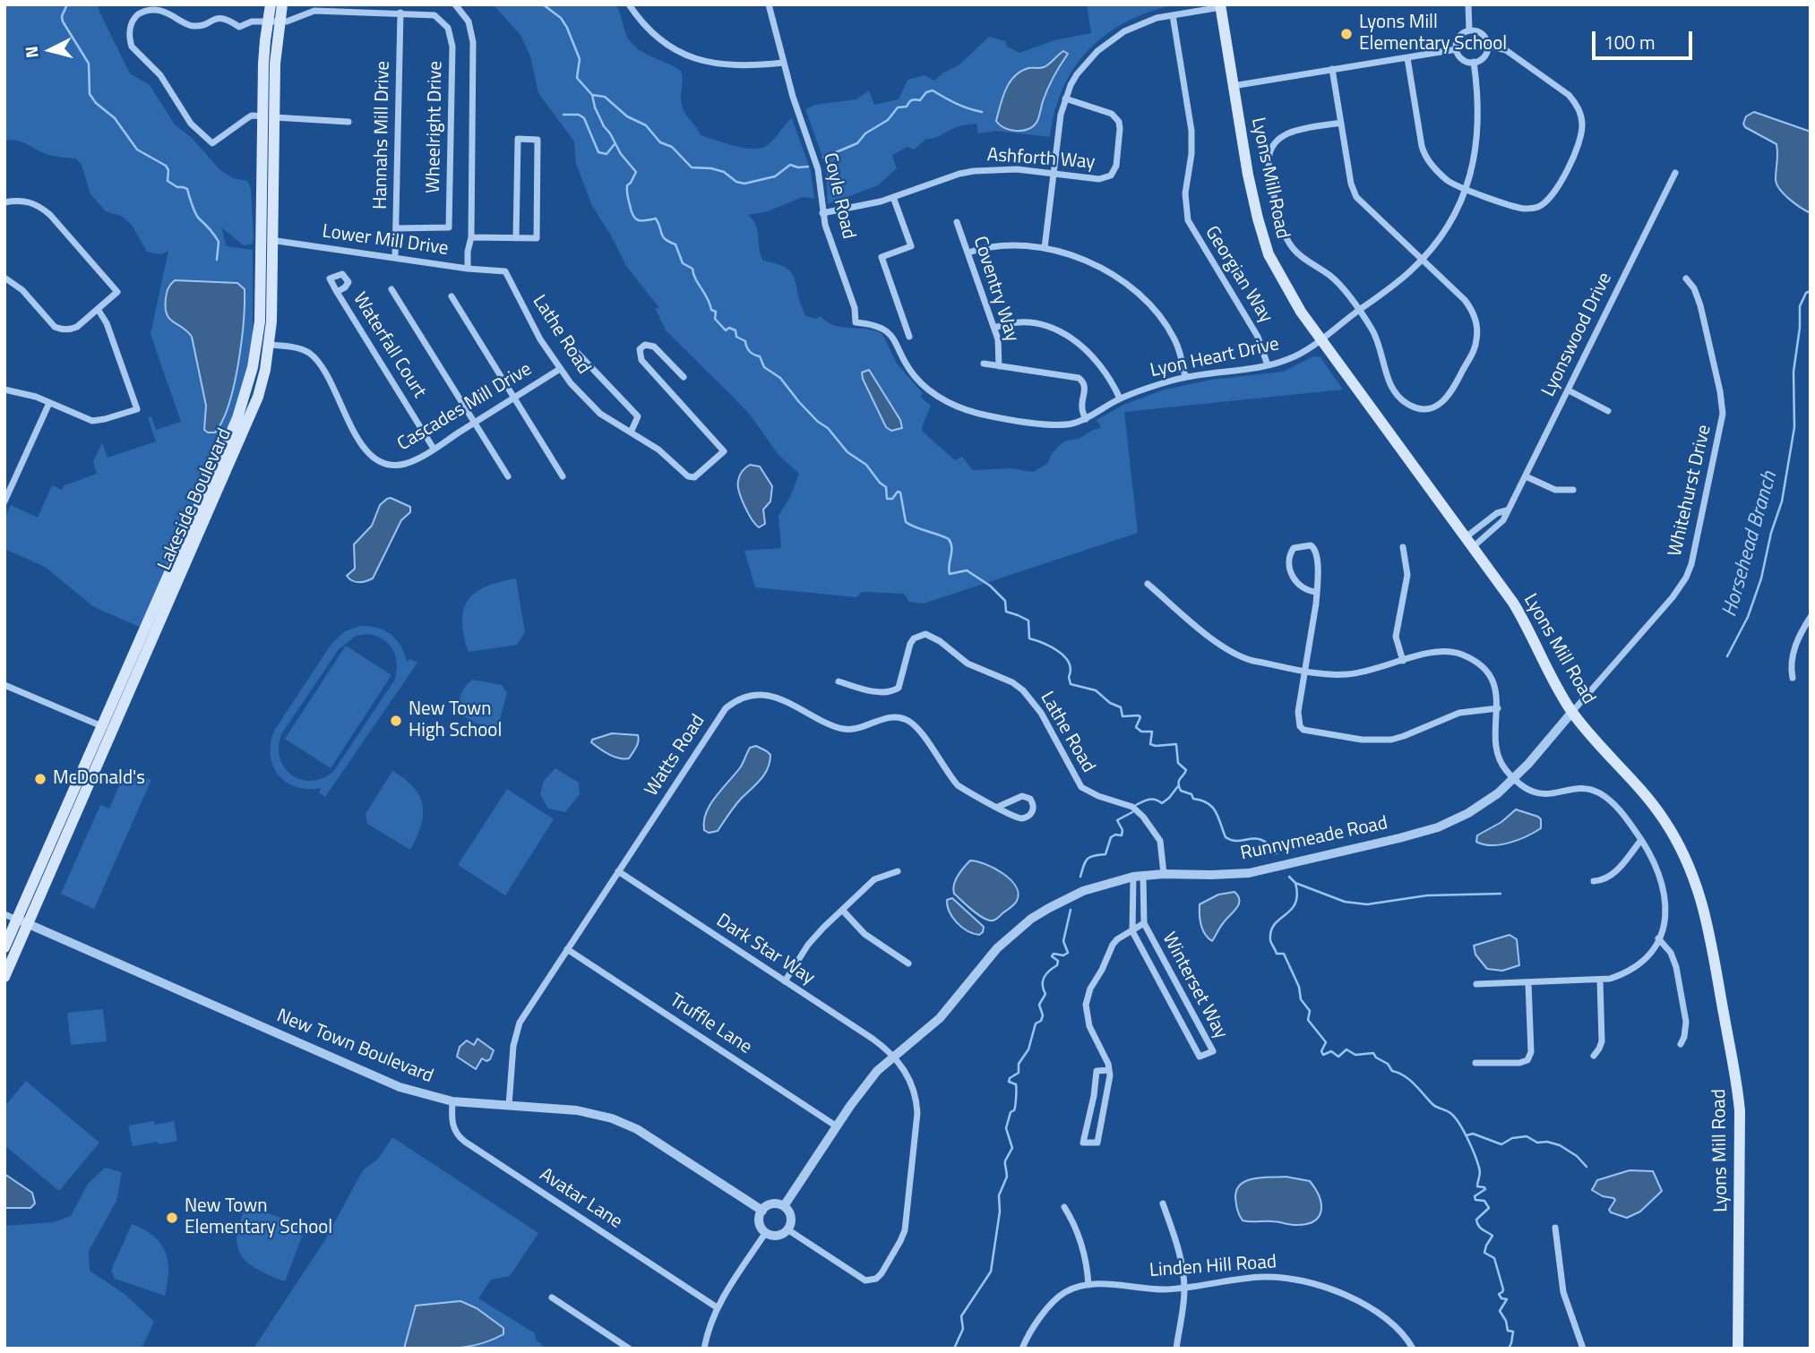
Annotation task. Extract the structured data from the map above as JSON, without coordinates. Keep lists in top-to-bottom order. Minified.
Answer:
{"streets":{"main road":["Lyons Mill Road","Lakeside Boulevard"],"street":["Wheelright Drive","Hannahs Mill Drive","Ashforth Way","Coyle Road","Lower Mill Drive","Georgian Way","Coventry Way","Lathe Road","Lyonswood Drive","Waterfall Court","Lyon Heart Drive","Cascades Mill Drive","Whitehurst Drive","Watts Road","Runnymeade Road","Dark Star Way","Winterset Way","Truffle Lane","New Town Boulevard","Avatar Lane","Linden Hill Road"]},"crossings":[["Wheelright Drive","Hannahs Mill Drive"],["Hannahs Mill Drive","Lower Mill Drive"],["Ashforth Way","Coyle Road"],["Lyons Mill Road","Lyonswood Drive"],["Lyons Mill Road","Lyon Heart Drive"],["Lyons Mill Road","Whitehurst Drive"],["Lyons Mill Road","Runnymeade Road"],["Coyle Road","Lyon Heart Drive"],["Lower Mill Drive","Lathe Road"],["Lower Mill Drive","Lakeside Boulevard"],["Georgian Way","Lyon Heart Drive"],["Lathe Road","Cascades Mill Drive"],["Lathe Road","Runnymeade Road"],["Waterfall Court","Cascades Mill Drive"],["Cascades Mill Drive","Lakeside Boulevard"],["Whitehurst Drive","Runnymeade Road"],["Lakeside Boulevard","New Town Boulevard"],["Watts Road","Dark Star Way"],["Watts Road","Truffle Lane"],["Watts Road","New Town Boulevard"],["Runnymeade Road","Dark Star Way"],["Runnymeade Road","Winterset Way"],["Runnymeade Road","Truffle Lane"],["Runnymeade Road","New Town Boulevard"],["Dark Star Way","New Town Boulevard"],["New Town Boulevard","Avatar Lane"]],"water":["Horsehead Branch"],"places":["Lyons Mill Elementary School","New Town High School","McDonald's","New Town Elementary School"],"scale_bar":"100 m","north":"left"}
